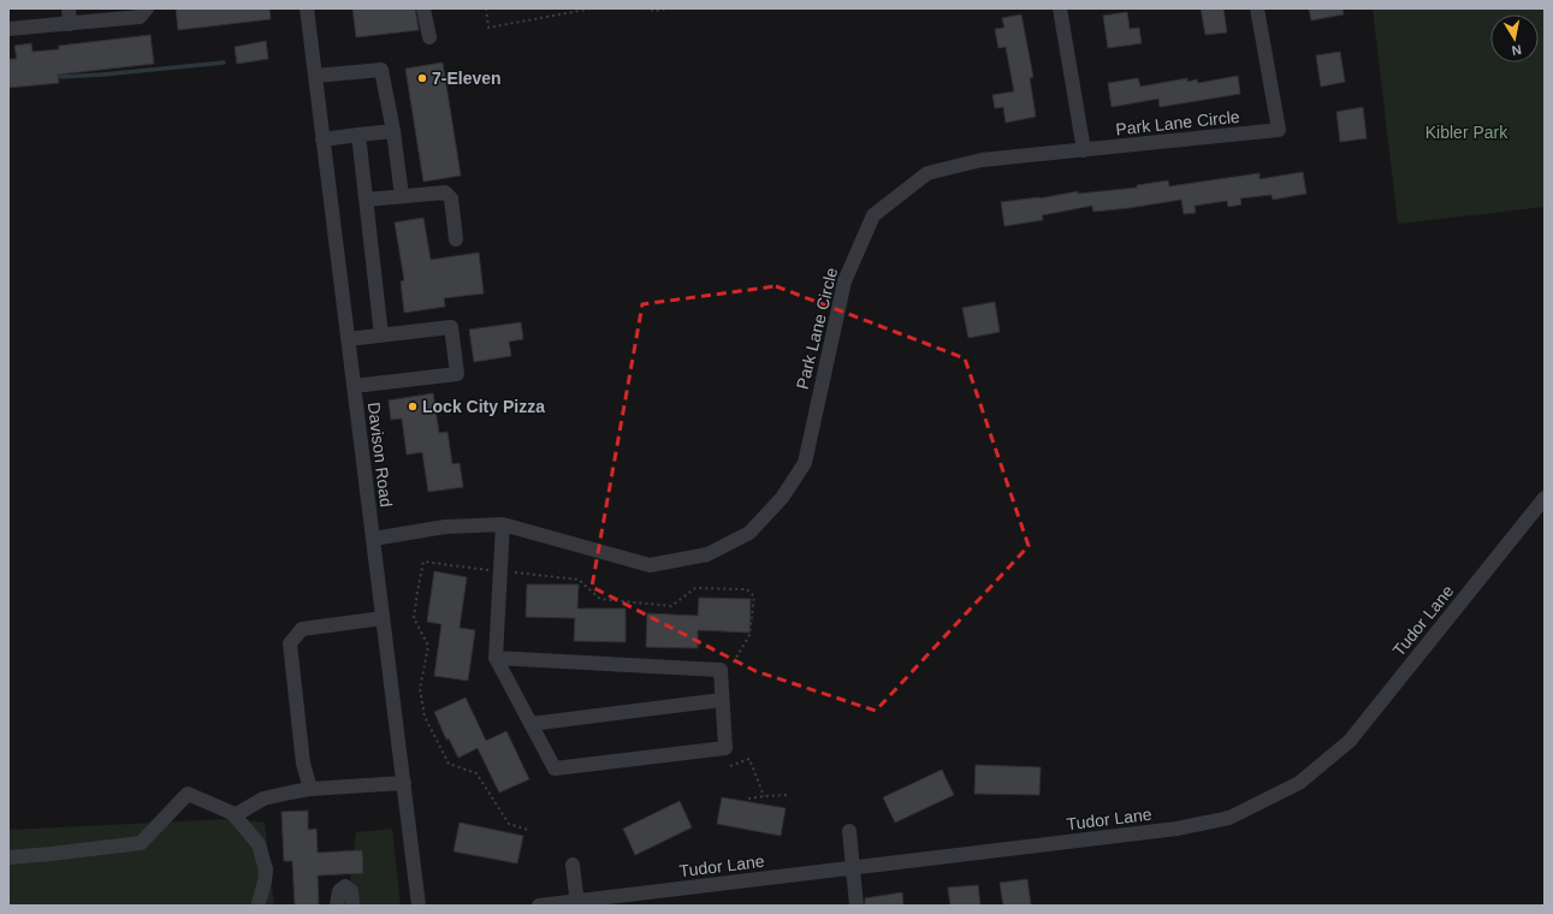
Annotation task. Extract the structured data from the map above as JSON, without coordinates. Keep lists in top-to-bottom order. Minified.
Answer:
{"streets":{"street":["Park Lane Circle","Davison Road","Tudor Lane"]},"crossings":[["Park Lane Circle","Davison Road"]],"parks":["Kibler Park"],"places":["7-Eleven","Lock City Pizza"],"north":"bottom"}
